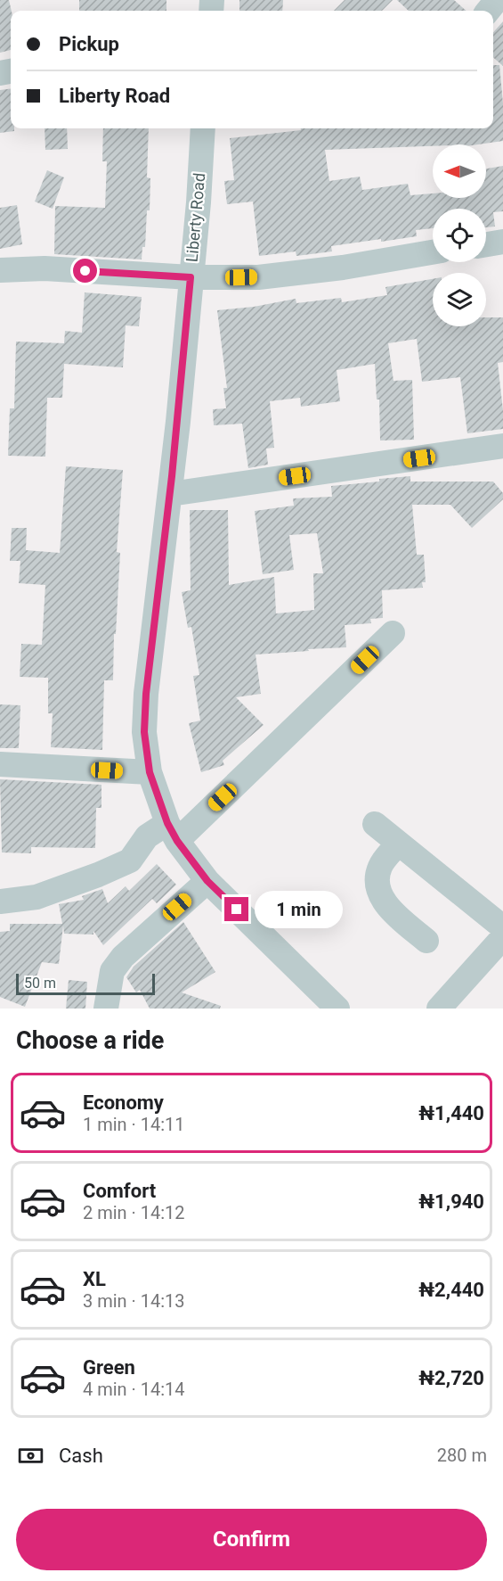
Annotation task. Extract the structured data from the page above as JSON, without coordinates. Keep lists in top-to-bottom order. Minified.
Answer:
{"streets":{"street":["Liberty Road"]},"scale_bar":"50 m","north":"left","page":{"banner":["Pickup","Liberty Road"],"bubble":"1 min","scale":"50 m","heading":"Choose a ride","list":[{"name":"Economy","note":"1 min · 14:11","value":"₦1,440"},{"name":"Comfort","note":"2 min · 14:12","value":"₦1,940"},{"name":"XL","note":"3 min · 14:13","value":"₦2,440"},{"name":"Green","note":"4 min · 14:14","value":"₦2,720"}],"pay":["Cash","280 m"],"buttons":"Confirm"}}
